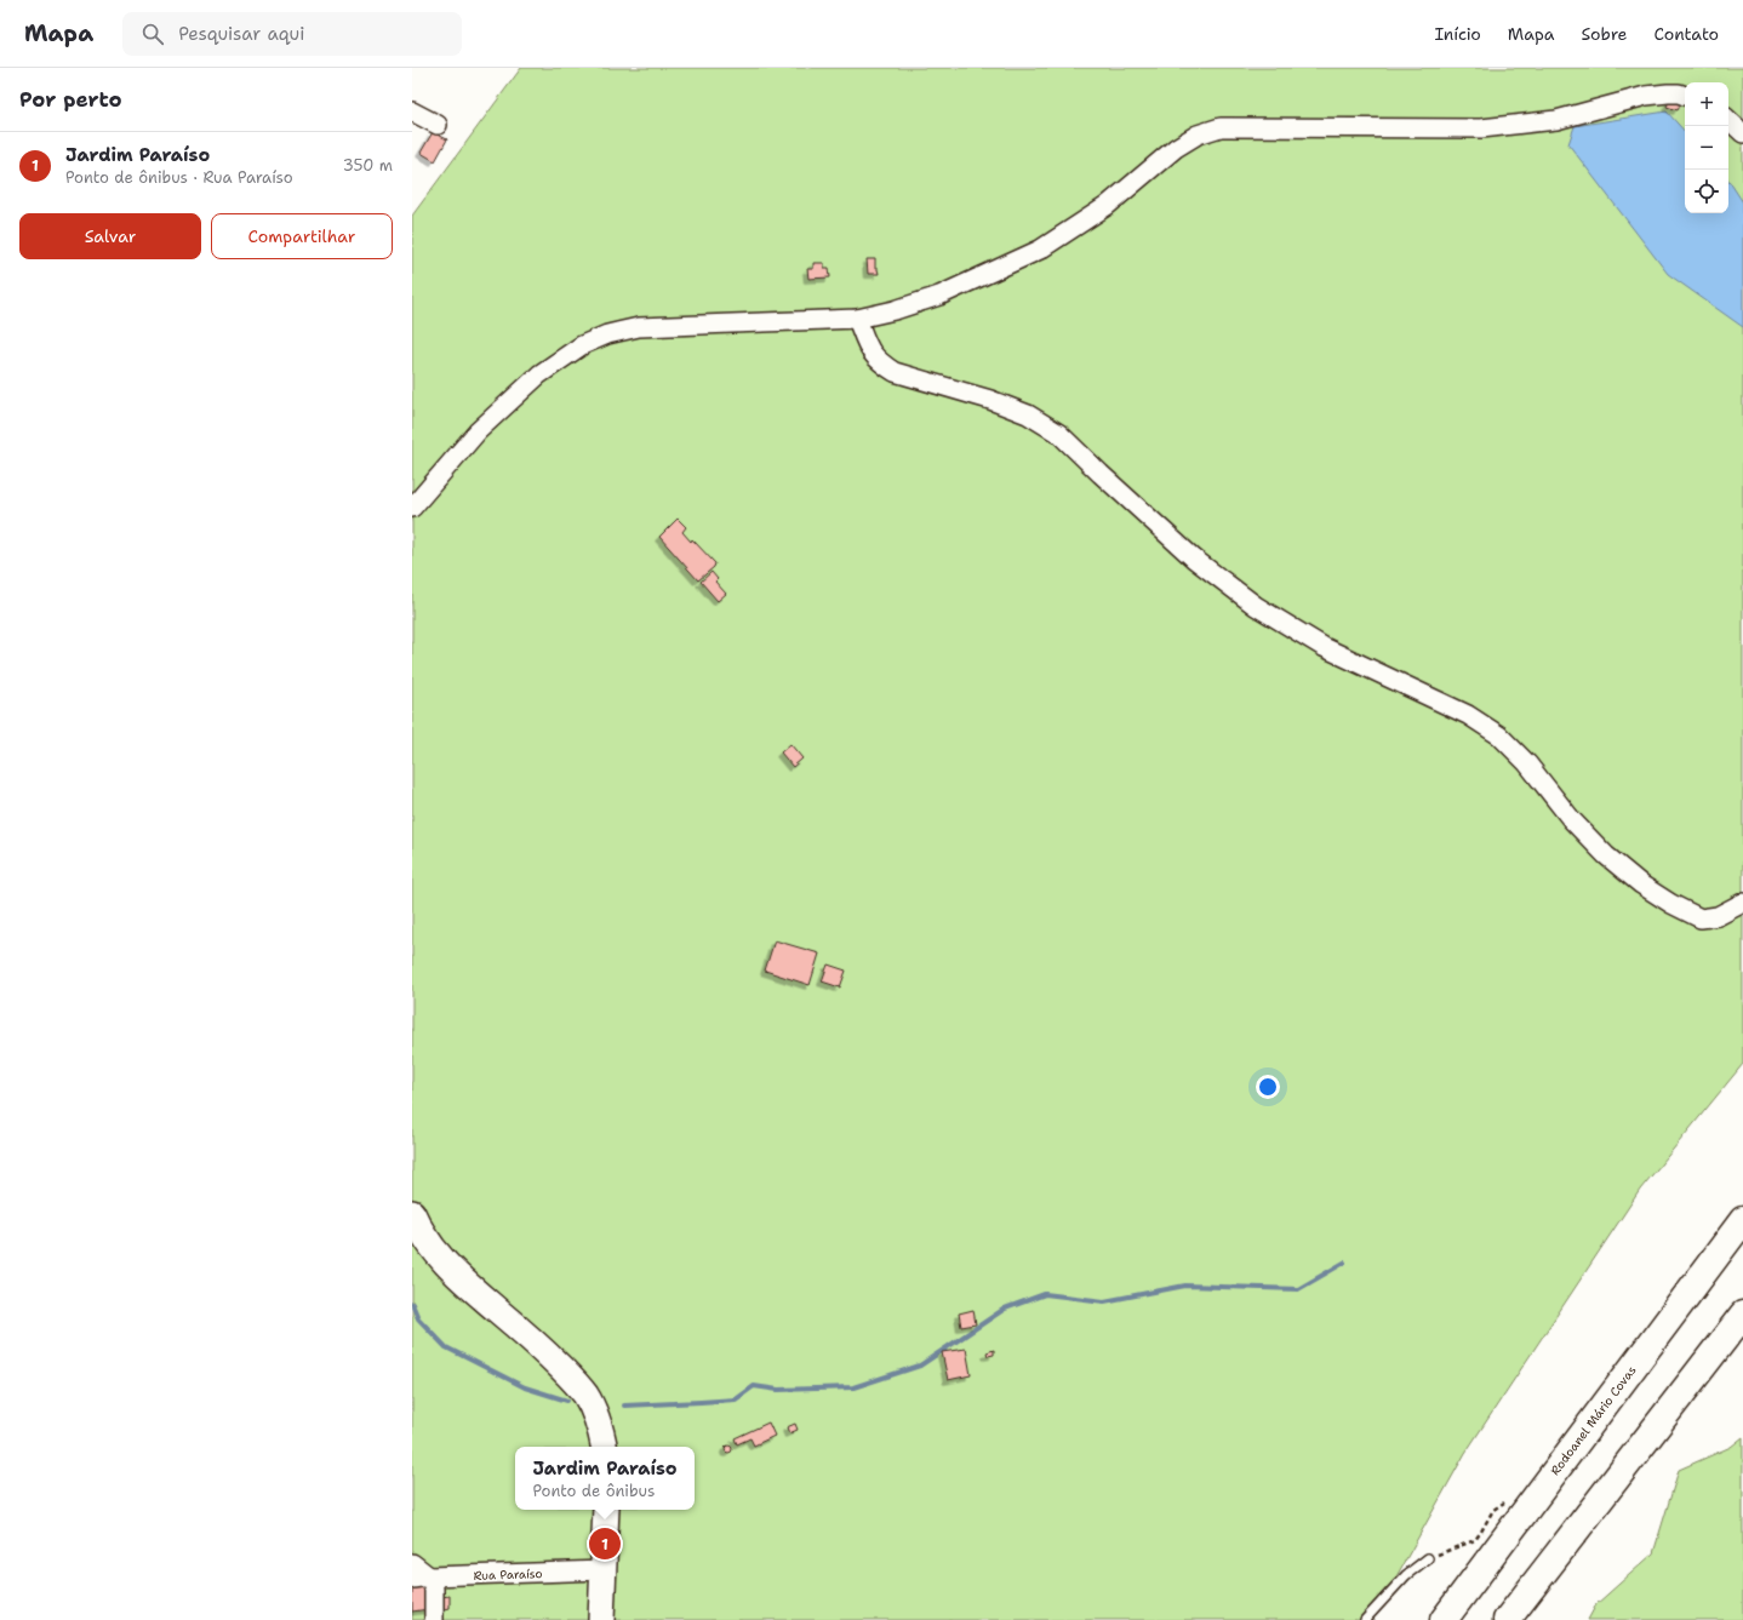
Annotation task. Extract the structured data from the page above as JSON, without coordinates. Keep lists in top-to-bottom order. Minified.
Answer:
{"streets":{"highway":["Rodoanel Mário Covas"],"street":["Rua Paraíso"]},"page":{"header":"Mapa","search":"Pesquisar aqui","nav":["Início","Mapa","Sobre","Contato"],"heading":"Por perto","map_buttons":["+","−"],"list":[{"mark":"1","name":"Jardim Paraíso","note":"Ponto de ônibus · Rua Paraíso","value":"350 m"}],"buttons":["Salvar","Compartilhar"],"popup":["Jardim Paraíso","Ponto de ônibus"],"pins":"1"}}
